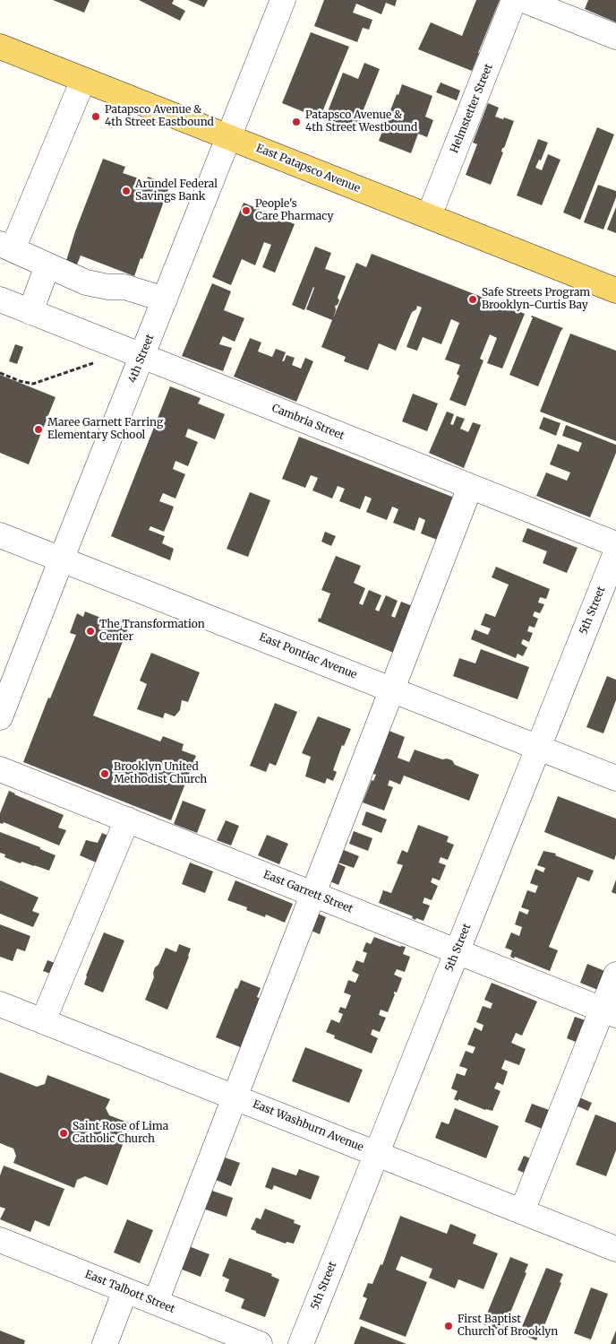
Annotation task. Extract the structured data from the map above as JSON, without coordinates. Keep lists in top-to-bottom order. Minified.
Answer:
{"streets":{"main road":["East Patapsco Avenue"],"street":["Helmstetter Street","4th Street","Cambria Street","5th Street","East Pontiac Avenue","East Garrett Street","East Washburn Avenue","East Talbott Street"]},"crossings":[["Helmstetter Street","East Patapsco Avenue"],["East Patapsco Avenue","4th Street"],["4th Street","Cambria Street"],["4th Street","East Pontiac Avenue"],["5th Street","East Pontiac Avenue"],["5th Street","East Garrett Street"],["5th Street","East Washburn Avenue"]],"places":["Patapsco Avenue & 4th Street Eastbound","Patapsco Avenue & 4th Street Westbound","Arundel Federal Savings Bank","People's Care Pharmacy","Safe Streets Program Brooklyn-Curtis Bay","Maree Garnett Farring Elementary School","The Transformation Center","Brooklyn United Methodist Church","Saint Rose of Lima Catholic Church","First Baptist Church of Brooklyn"]}
